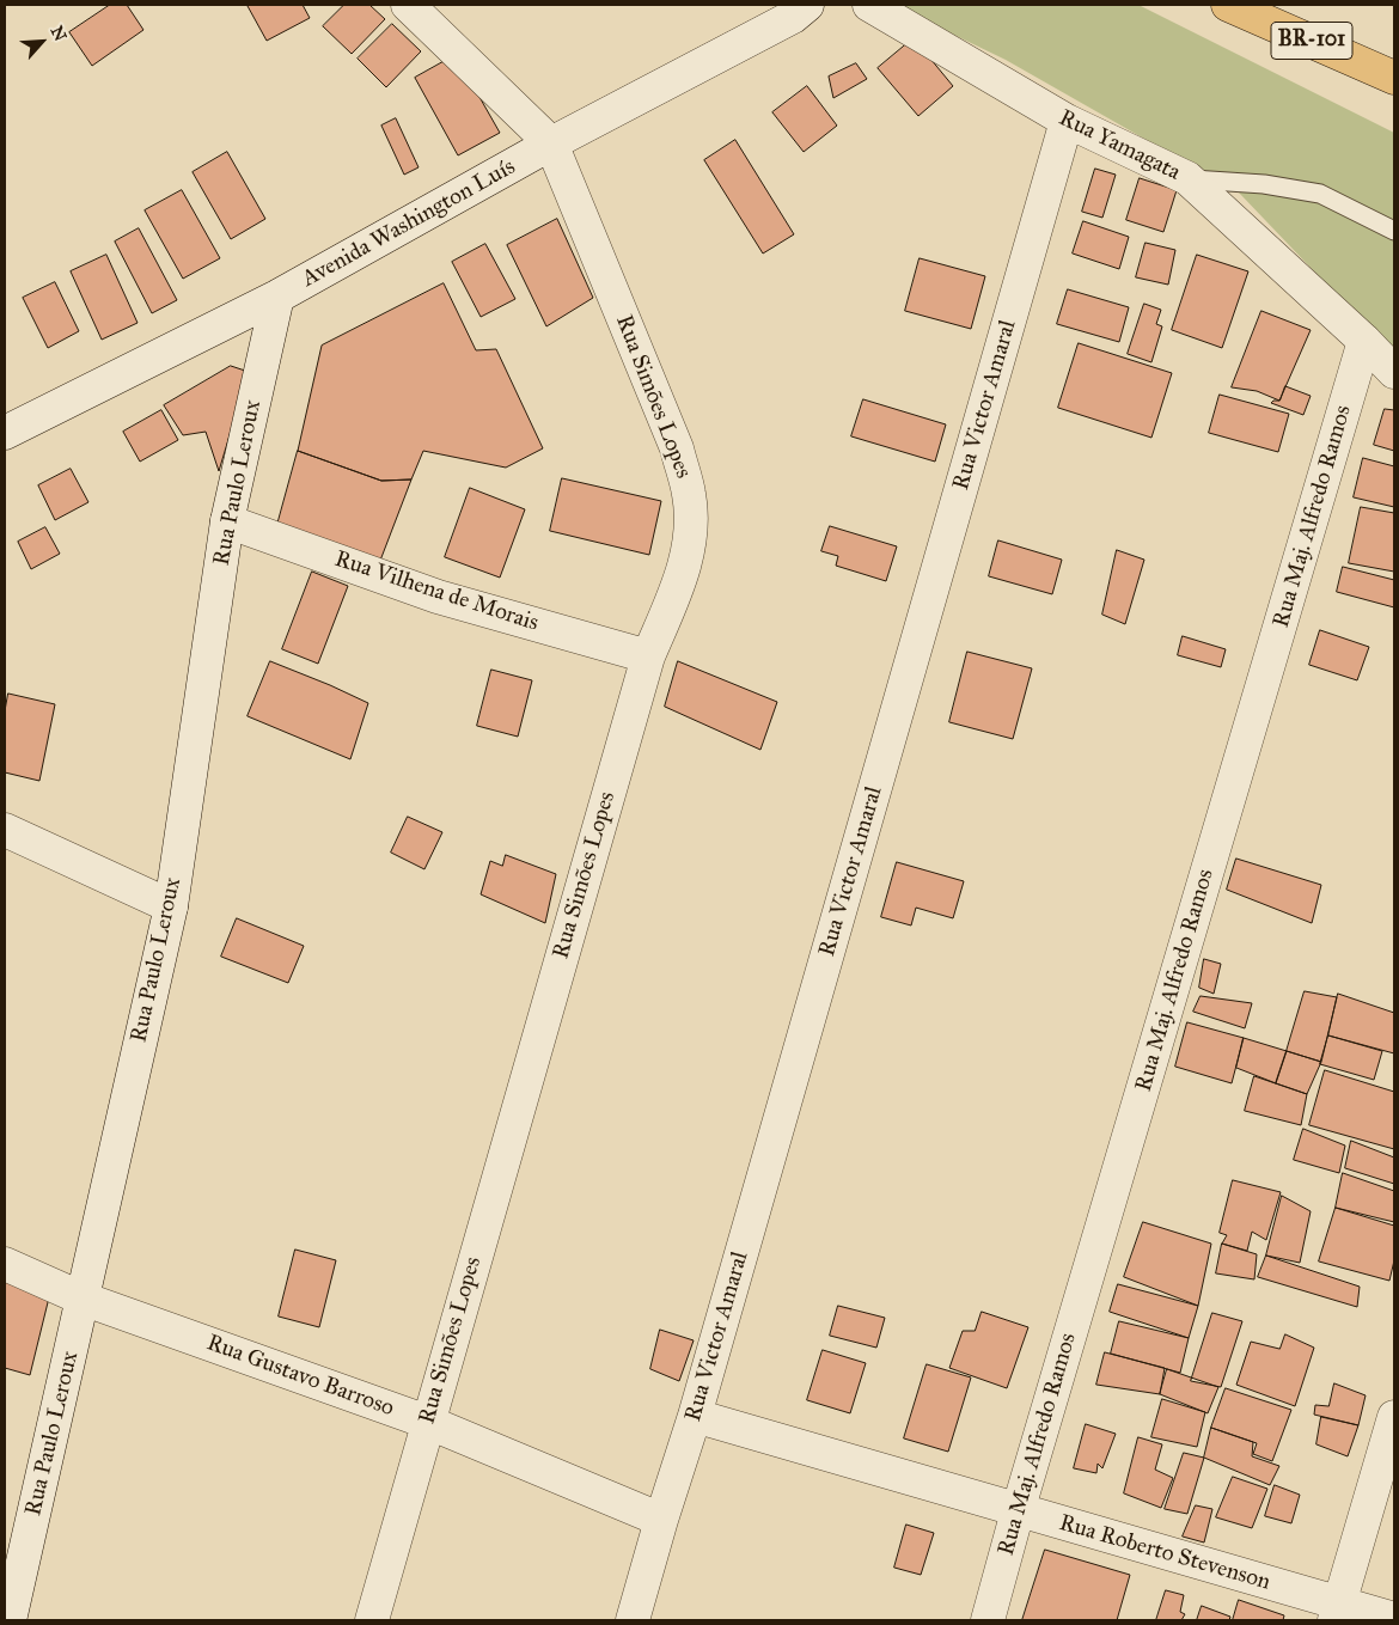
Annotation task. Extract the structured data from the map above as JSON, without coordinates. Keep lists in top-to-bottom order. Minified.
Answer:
{"streets":{"highway":["BR-101"],"street":["Rua Yamagata","Avenida Washington Luís","Rua Simões Lopes","Rua Victor Amaral","Rua Paulo Leroux","Rua Maj. Alfredo Ramos","Rua Vilhena de Morais","Rua Gustavo Barroso","Rua Roberto Stevenson"]},"crossings":[["Rua Yamagata","Rua Victor Amaral"],["Rua Yamagata","Rua Maj. Alfredo Ramos"],["Avenida Washington Luís","Rua Simões Lopes"],["Avenida Washington Luís","Rua Paulo Leroux"],["Rua Simões Lopes","Rua Vilhena de Morais"],["Rua Simões Lopes","Rua Gustavo Barroso"],["Rua Victor Amaral","Rua Gustavo Barroso"],["Rua Victor Amaral","Rua Roberto Stevenson"],["Rua Paulo Leroux","Rua Vilhena de Morais"],["Rua Paulo Leroux","Rua Gustavo Barroso"],["Rua Maj. Alfredo Ramos","Rua Roberto Stevenson"]],"north":"top right"}
